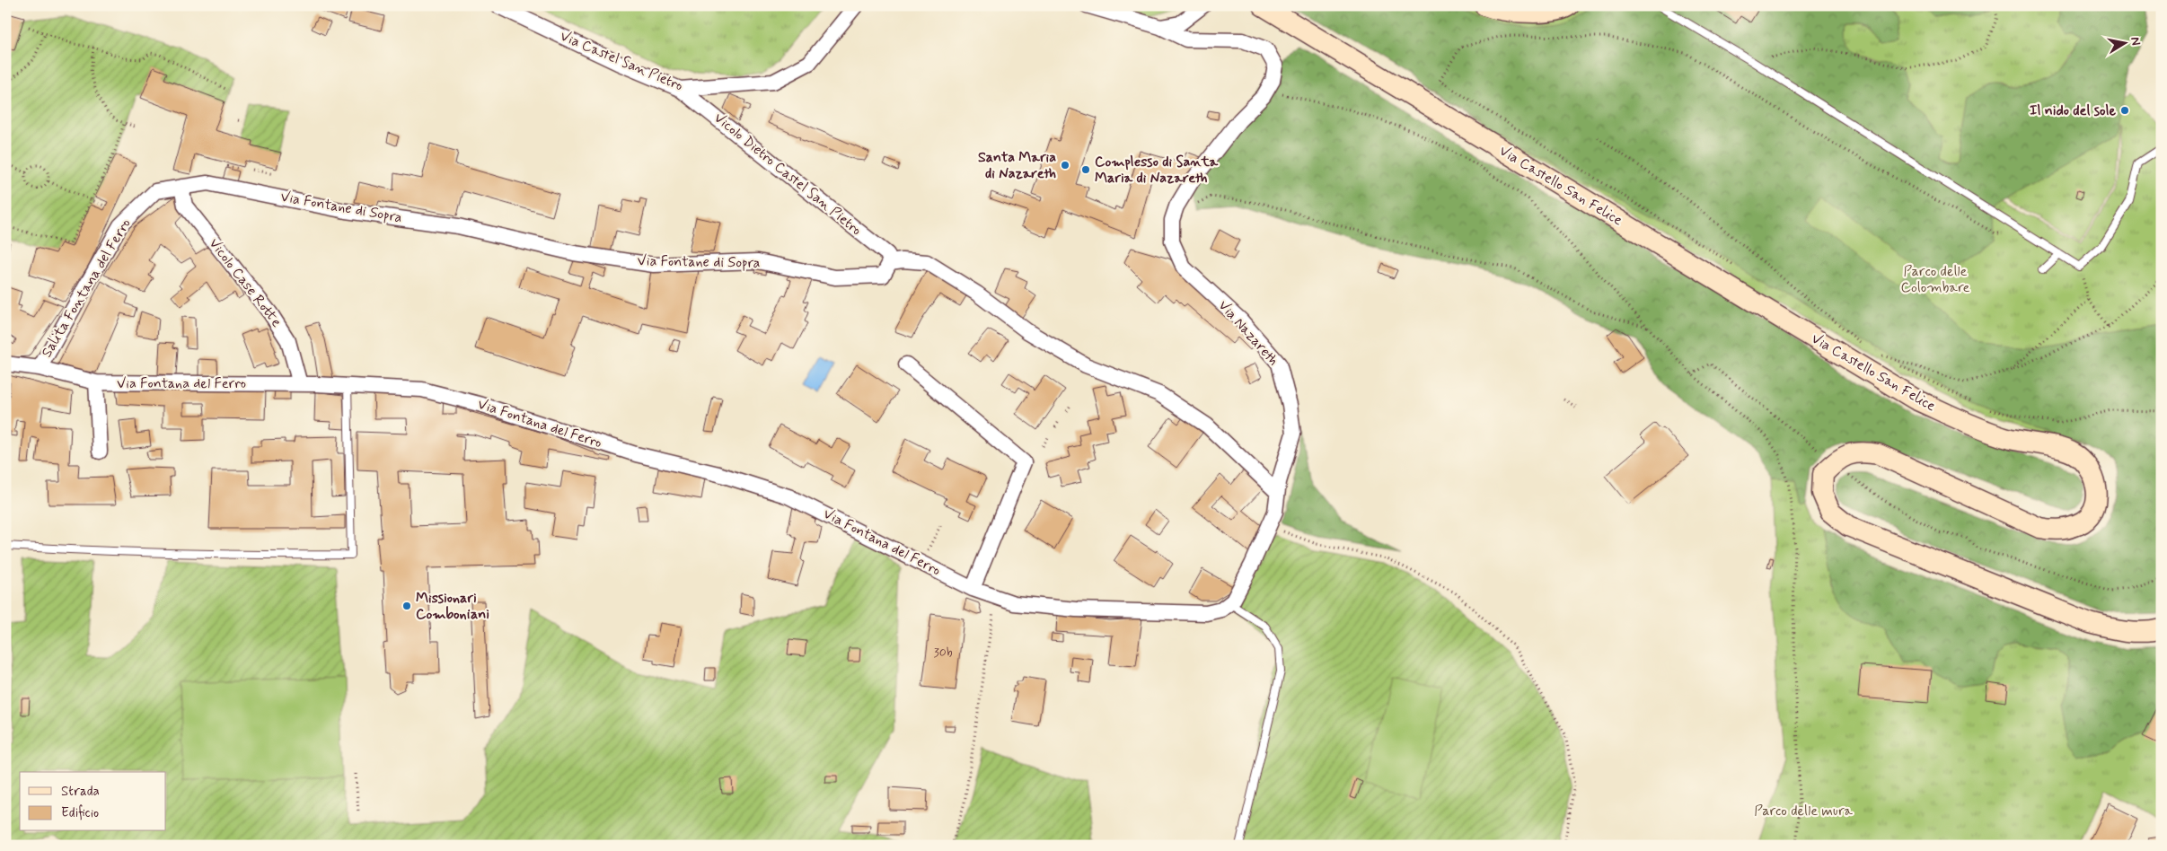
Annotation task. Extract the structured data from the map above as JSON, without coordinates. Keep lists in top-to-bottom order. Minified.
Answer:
{"streets":{"street":["Via Castel San Pietro","Vicolo Dietro Castel San Pietro","Via Castello San Felice","Via Fontane di Sopra","Vicolo Case Rotte","Salita Fontana del Ferro","Via Nazareth","Via Fontana del Ferro"]},"crossings":[["Via Castel San Pietro","Vicolo Dietro Castel San Pietro"],["Vicolo Dietro Castel San Pietro","Via Fontane di Sopra"],["Via Fontane di Sopra","Vicolo Case Rotte"],["Via Fontane di Sopra","Salita Fontana del Ferro"],["Vicolo Case Rotte","Salita Fontana del Ferro"],["Vicolo Case Rotte","Via Fontana del Ferro"],["Salita Fontana del Ferro","Via Fontana del Ferro"]],"parks":["Parco delle Colombare","Parco delle mura"],"places":["Il nido del sole","Santa Maria di Nazareth","Complesso di Santa Maria di Nazareth","Missionari Comboniani"],"house_numbers":["30b"],"legend":["Strada","Edificio"],"north":"right"}
